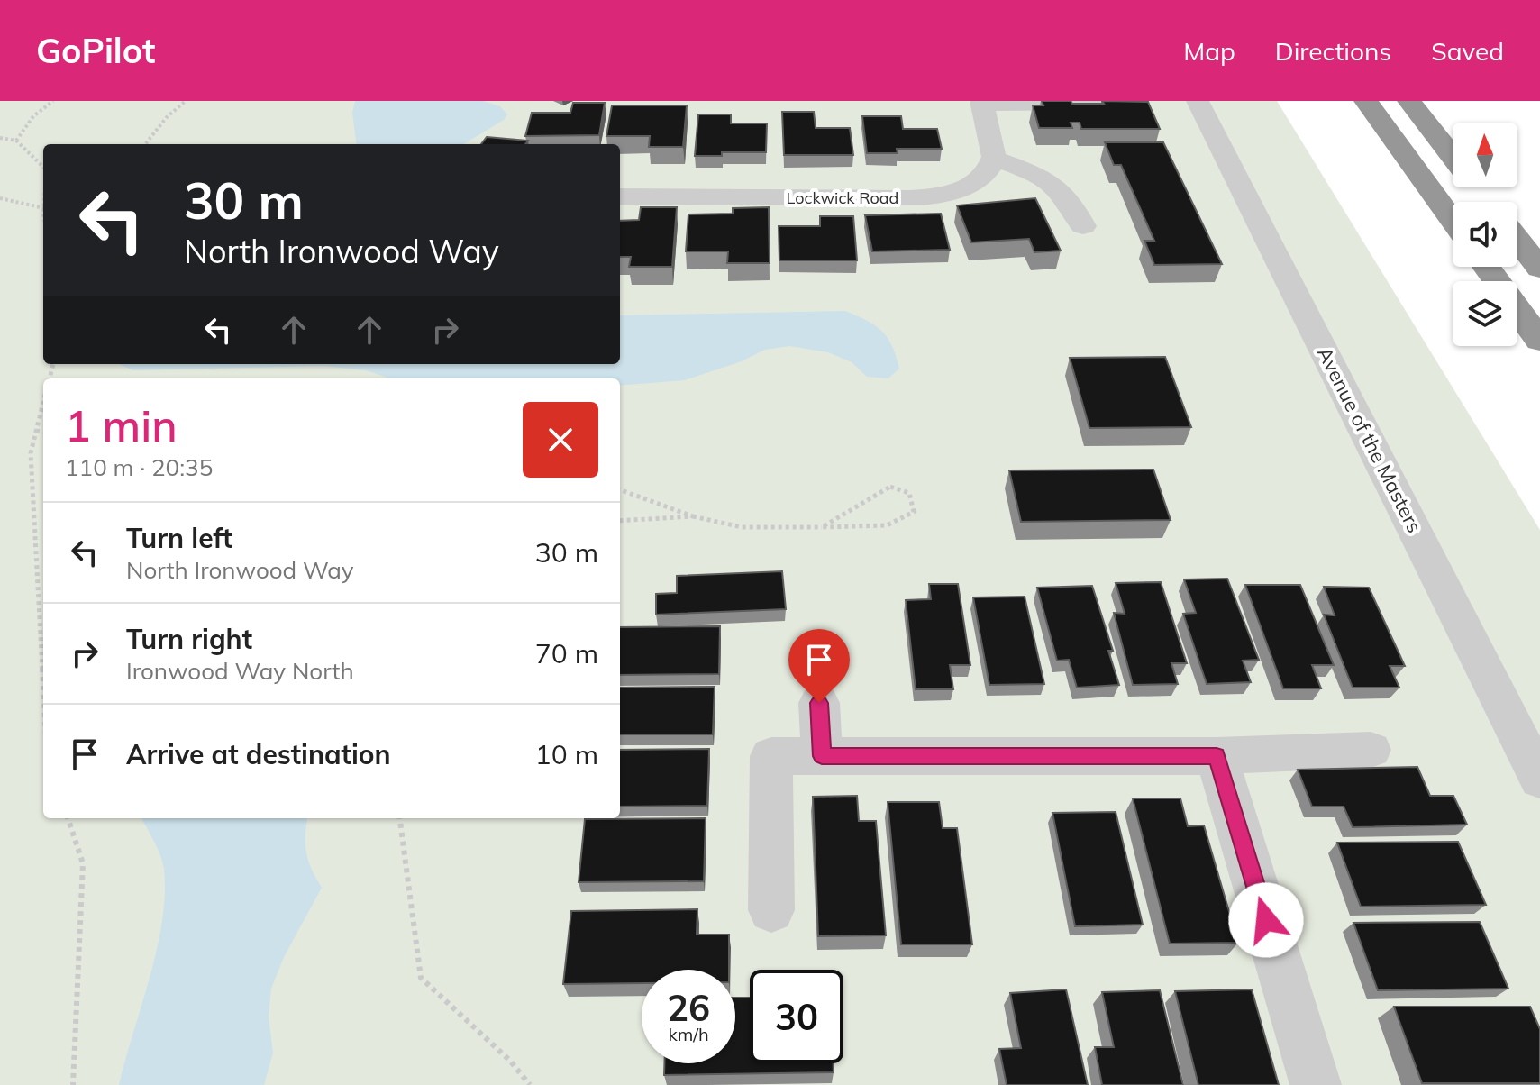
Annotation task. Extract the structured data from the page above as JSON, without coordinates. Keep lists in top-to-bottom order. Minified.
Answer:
{"streets":{"street":["Lockwick Road","Avenue of the Masters"]},"north":"top","page":{"header":"GoPilot","nav":["Map","Directions","Saved"],"turn":["30 m","North Ironwood Way"],"heading":["1 min","110 m · 20:35"],"list":[{"name":"Turn left","note":"North Ironwood Way","value":"30 m"},{"name":"Turn right","note":"Ironwood Way North","value":"70 m"},{"name":"Arrive at destination","value":"10 m"}],"speed":"26 km/h","limit":"30"}}
